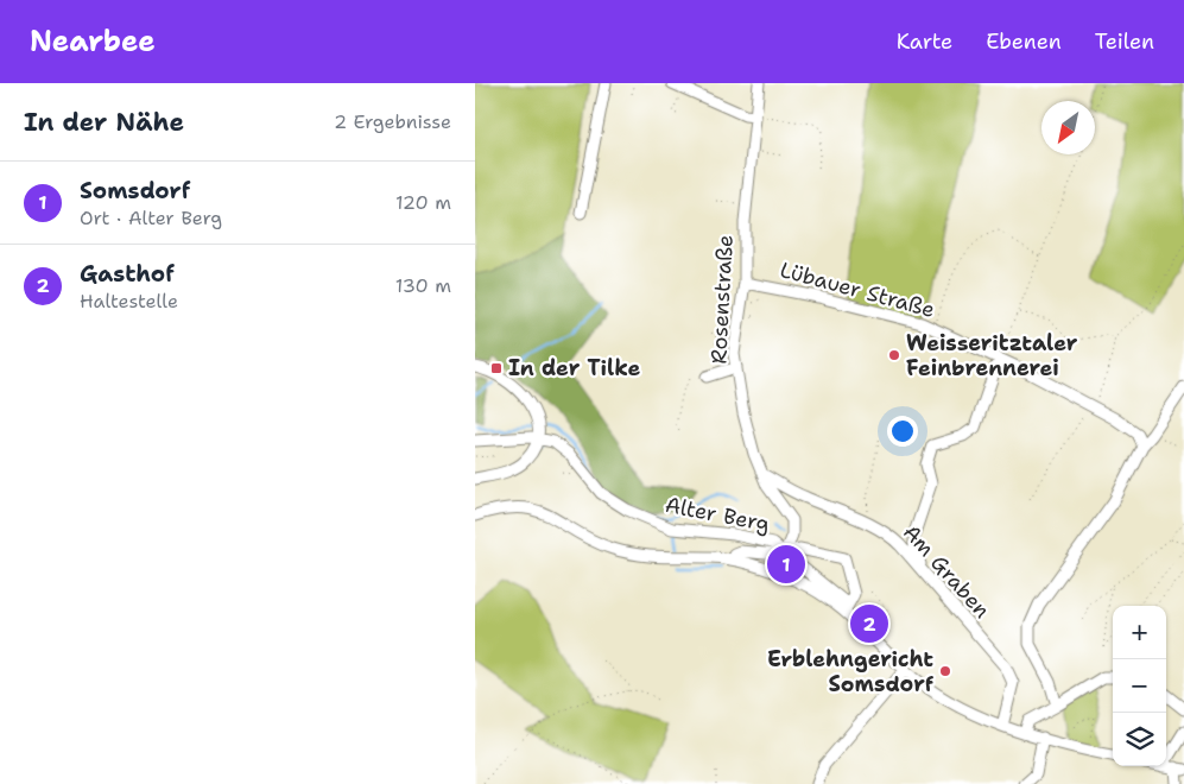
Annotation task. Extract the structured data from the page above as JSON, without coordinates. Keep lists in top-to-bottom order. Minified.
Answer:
{"streets":{"street":["Lübauer Straße","Rosenstraße","Alter Berg","Am Graben"]},"crossings":[["Lübauer Straße","Rosenstraße"],["Rosenstraße","Alter Berg"],["Rosenstraße","Am Graben"]],"places":{"other":["Weisseritztaler Feinbrennerei","Erblehngericht Somsdorf"],"transit":["In der Tilke"]},"north":"bottom left","page":{"header":"Nearbee","nav":["Karte","Ebenen","Teilen"],"heading":["In der Nähe","2 Ergebnisse"],"list":[{"mark":"1","name":"Somsdorf","note":"Ort · Alter Berg","value":"120 m"},{"mark":"2","name":"Gasthof","note":"Haltestelle","value":"130 m"}],"pins":["1","2"],"map_buttons":["+","−"]}}
